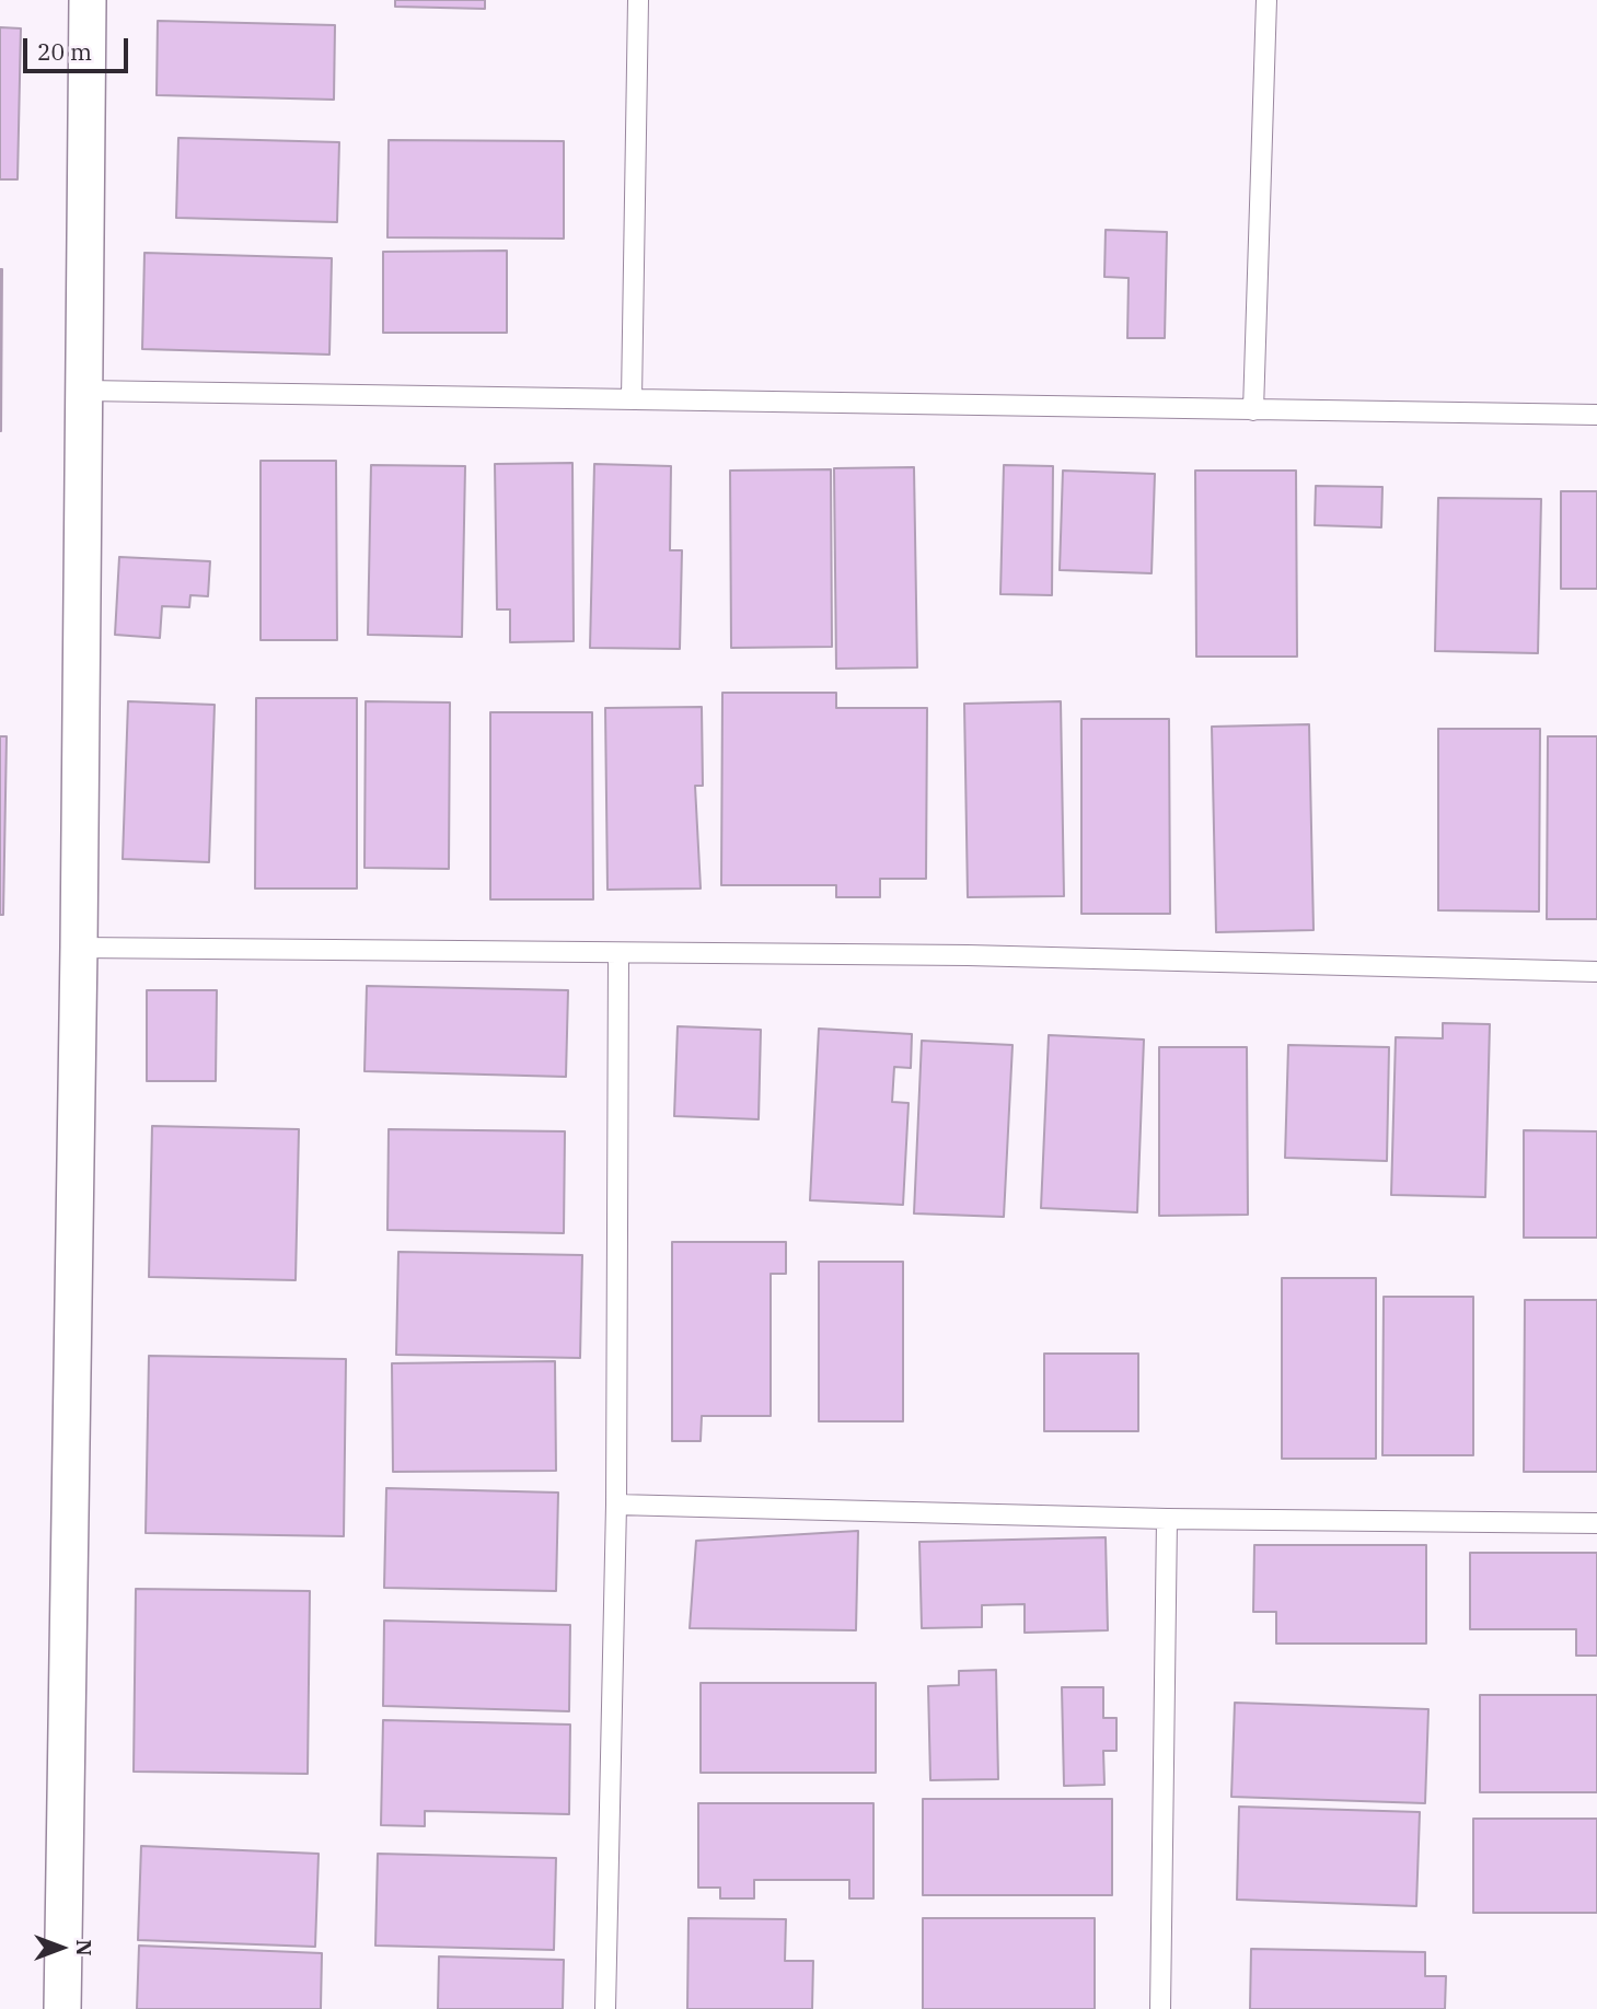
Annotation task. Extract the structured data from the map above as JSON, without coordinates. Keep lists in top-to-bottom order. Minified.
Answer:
{"scale_bar":"20 m","north":"right"}
